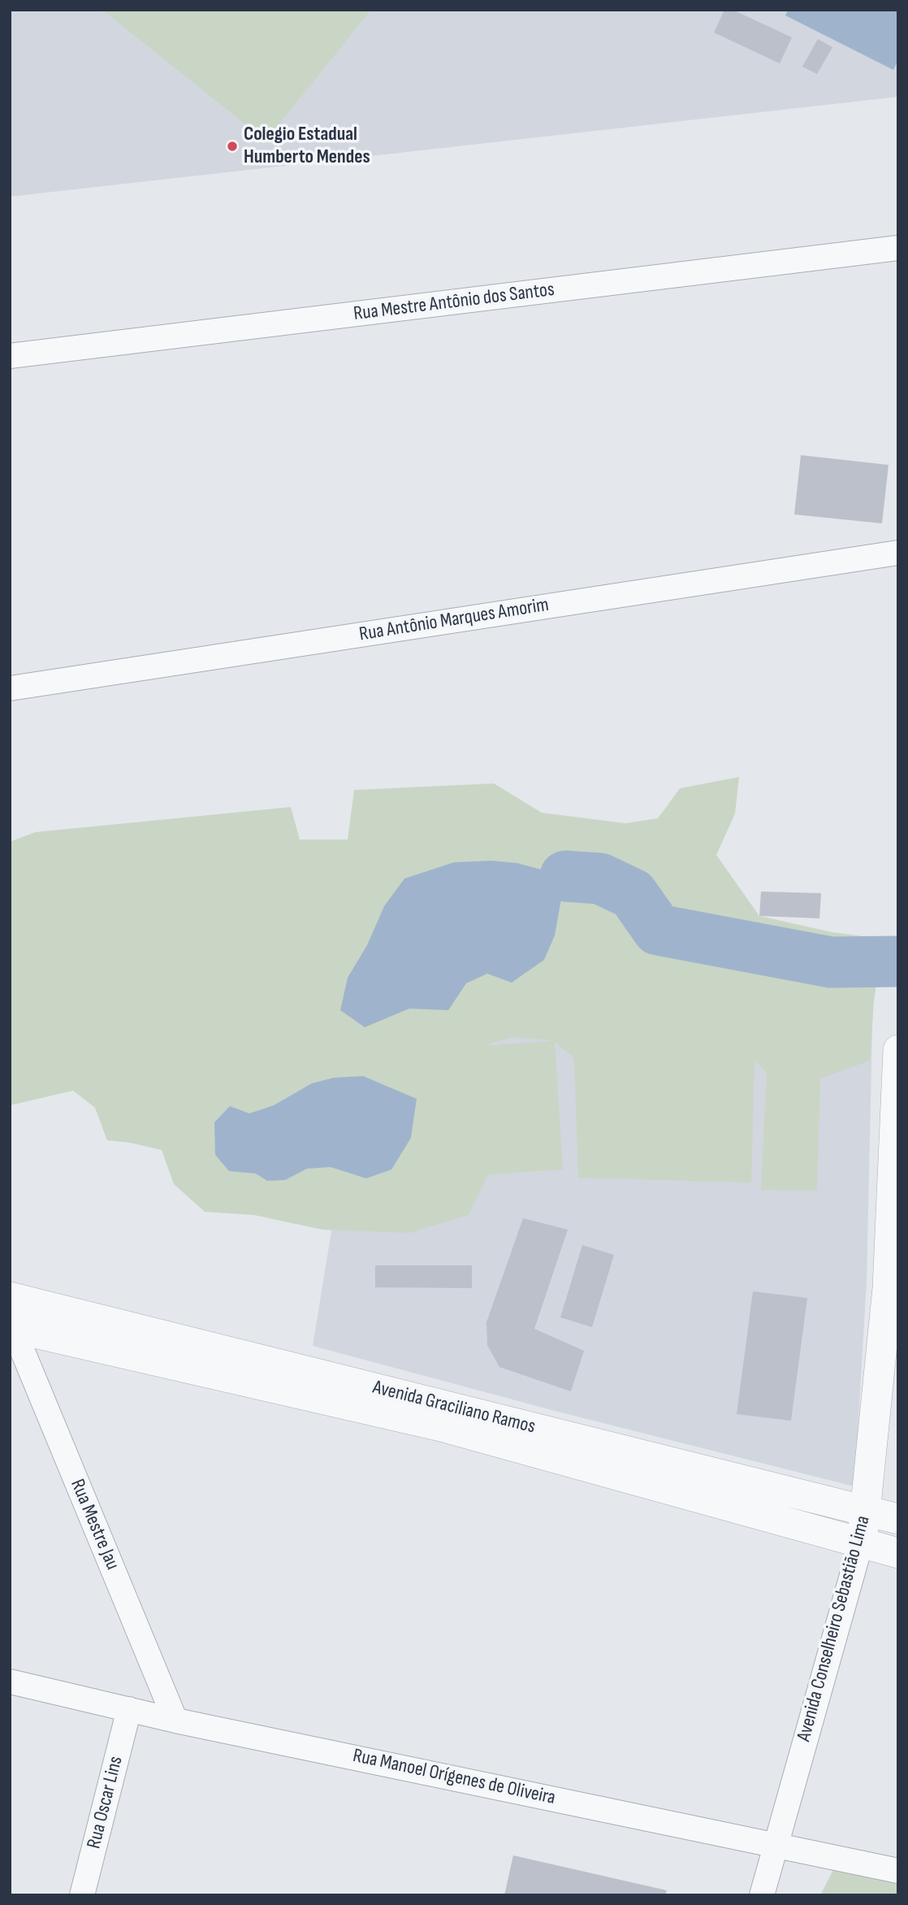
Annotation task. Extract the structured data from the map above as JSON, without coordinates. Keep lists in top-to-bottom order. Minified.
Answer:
{"streets":{"street":["Rua Mestre Antônio dos Santos","Rua Antônio Marques Amorim","Avenida Graciliano Ramos","Rua Mestre Jau","Avenida Conselheiro Sebastião Lima","Rua Manoel Orígenes de Oliveira","Rua Oscar Lins"]},"crossings":[["Avenida Graciliano Ramos","Rua Mestre Jau"],["Avenida Graciliano Ramos","Avenida Conselheiro Sebastião Lima"],["Rua Mestre Jau","Rua Manoel Orígenes de Oliveira"],["Avenida Conselheiro Sebastião Lima","Rua Manoel Orígenes de Oliveira"],["Rua Manoel Orígenes de Oliveira","Rua Oscar Lins"]],"places":["Colegio Estadual Humberto Mendes"]}
